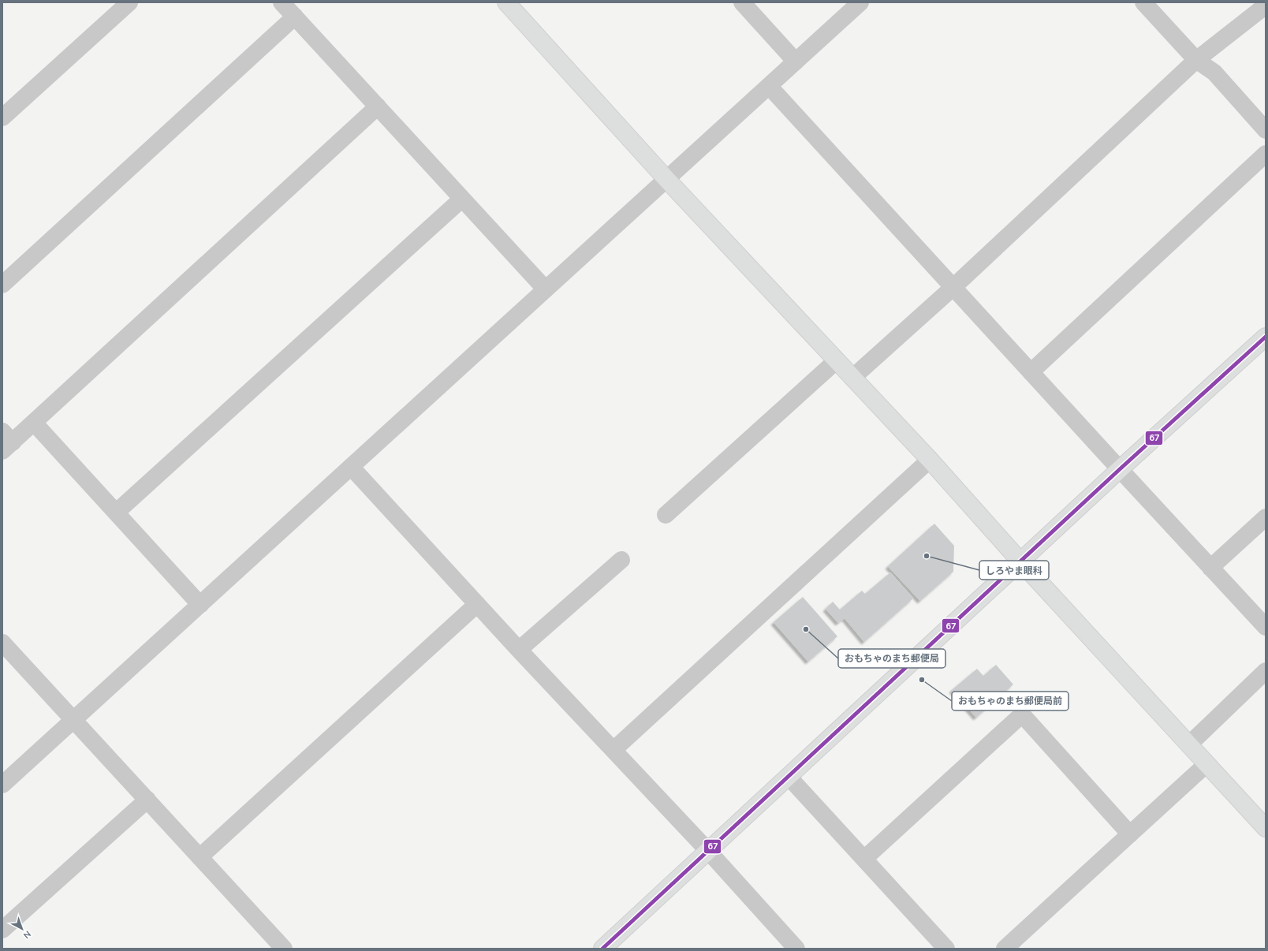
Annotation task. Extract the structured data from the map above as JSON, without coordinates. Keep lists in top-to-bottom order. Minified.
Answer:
{"places":["しろやま眼科","おもちゃのまち郵便局","おもちゃのまち郵便局前"],"lines":["transit line 67"],"north":"bottom right"}
